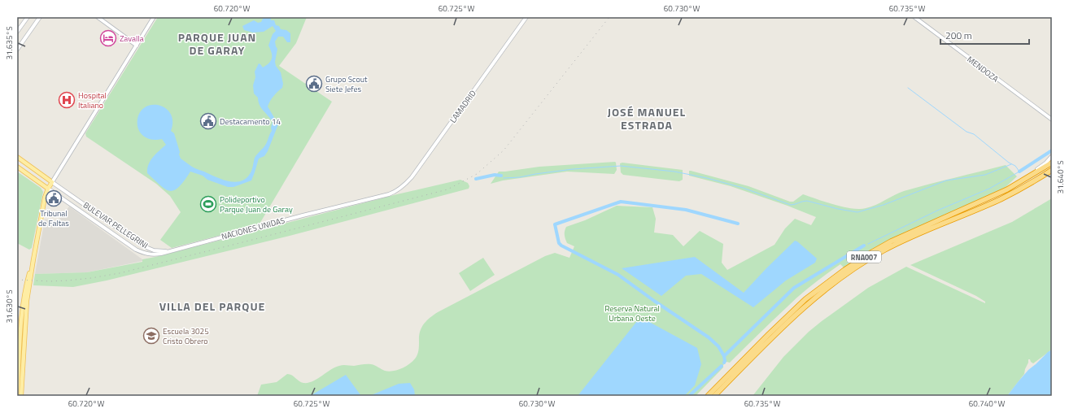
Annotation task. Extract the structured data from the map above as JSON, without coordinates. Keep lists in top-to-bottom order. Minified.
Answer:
{"streets":{"highway":["RNA007"],"main road":["BULEVAR PELLEGRINI"],"street":["MENDOZA","LAMADRID","NACIONES UNIDAS"]},"crossings":[["LAMADRID","NACIONES UNIDAS"],["BULEVAR PELLEGRINI","NACIONES UNIDAS"]],"districts":["PARQUE JUAN DE GARAY","JOSÉ MANUEL ESTRADA","VILLA DEL PARQUE"],"parks":["Reserva Natural Urbana Oeste"],"places":{"hotel":["Zavalla"],"public building":["Grupo Scout Siete Jefes","Destacamento 14","Tribunal de Faltas"],"hospital":["Hospital Italiano"],"sports":["Polideportivo Parque Juan de Garay"],"school or university":["Escuela 3025 Cristo Obrero"]},"scale_bar":"200 m","coordinates":["60.720°W","60.725°W","60.730°W","60.735°W","31.635°S","31.640°S","31.630°S","60.740°W"]}
